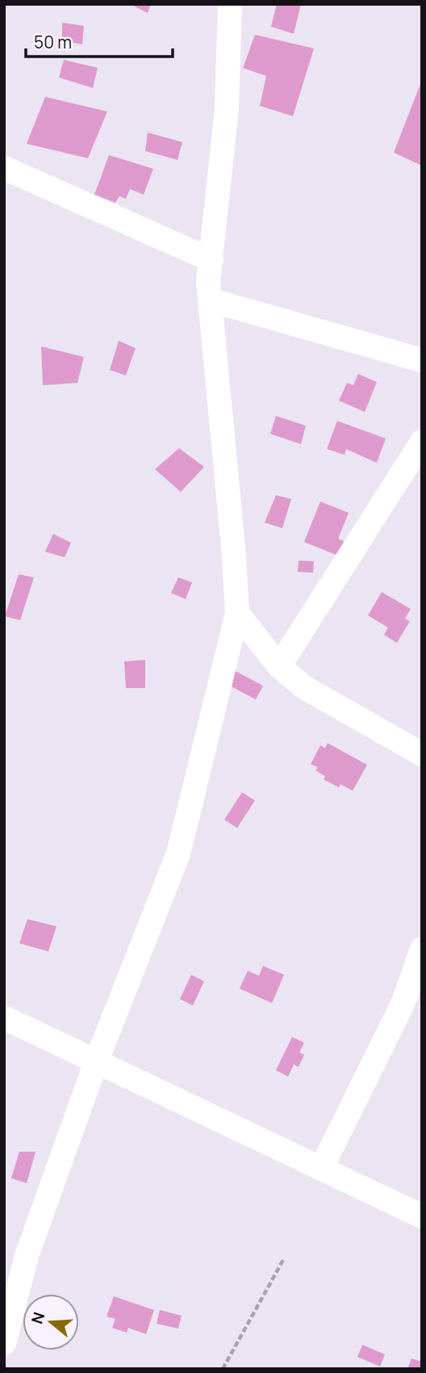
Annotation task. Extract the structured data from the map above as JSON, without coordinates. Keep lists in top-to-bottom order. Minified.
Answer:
{"scale_bar":"50 m","north":"left"}
